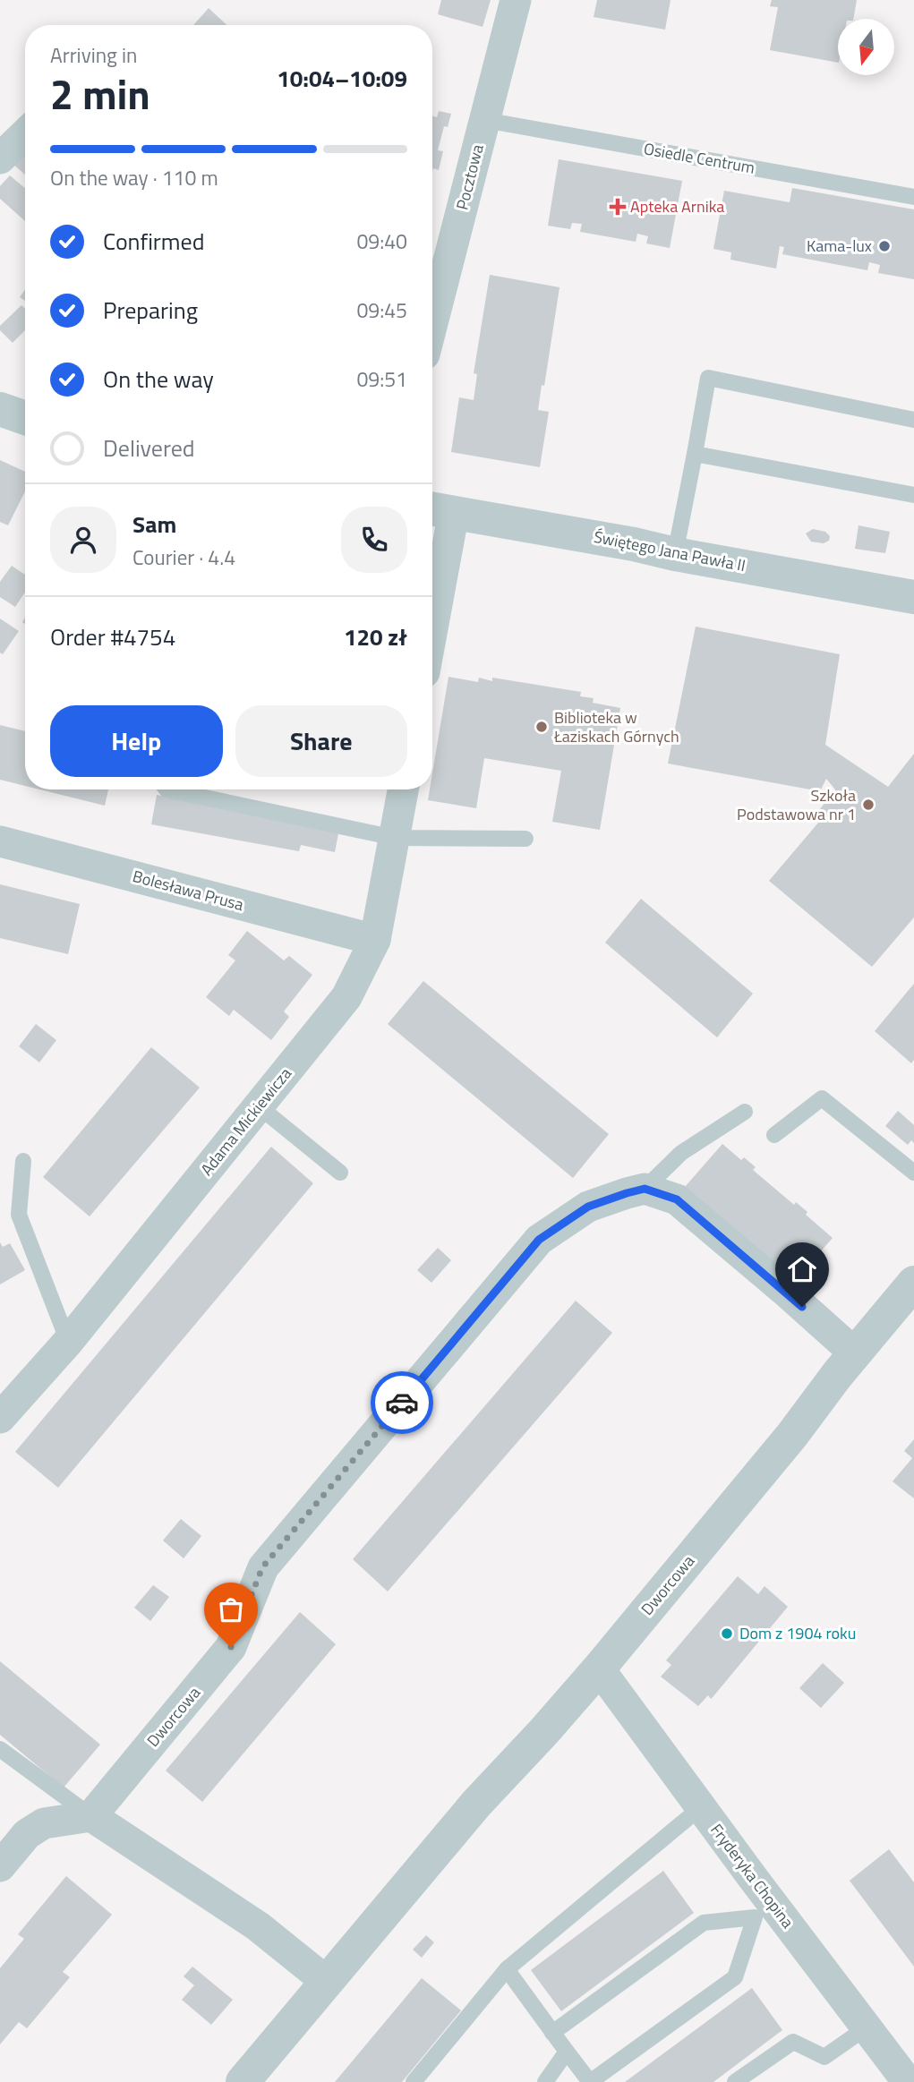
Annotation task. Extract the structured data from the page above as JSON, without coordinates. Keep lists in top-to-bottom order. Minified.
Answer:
{"streets":{"street":["Pocztowa","Świętego Jana Pawła II","Bolesława Prusa","Adama Mickiewicza","Dworcowa","Fryderyka Chopina"],"lane":["Osiedle Centrum"]},"crossings":[["Osiedle Centrum","Pocztowa"],["Bolesława Prusa","Adama Mickiewicza"],["Dworcowa","Fryderyka Chopina"]],"places":{"health":["Apteka Arnika"],"other":["Kama-lux","Biblioteka w Łaziskach Górnych","Szkoła Podstawowa nr 1","Dom z 1904 roku"]},"north":"bottom","page":{"heading":["2 min","Arriving in","10:04–10:09"],"panel":["Sam","Courier · 4.4","Order #4754","120 zł"],"bar":"On the way · 110 m","list":[["Confirmed","09:40"],["Preparing","09:45"],["On the way","09:51"],"Delivered"],"buttons":["Help","Share"]}}
